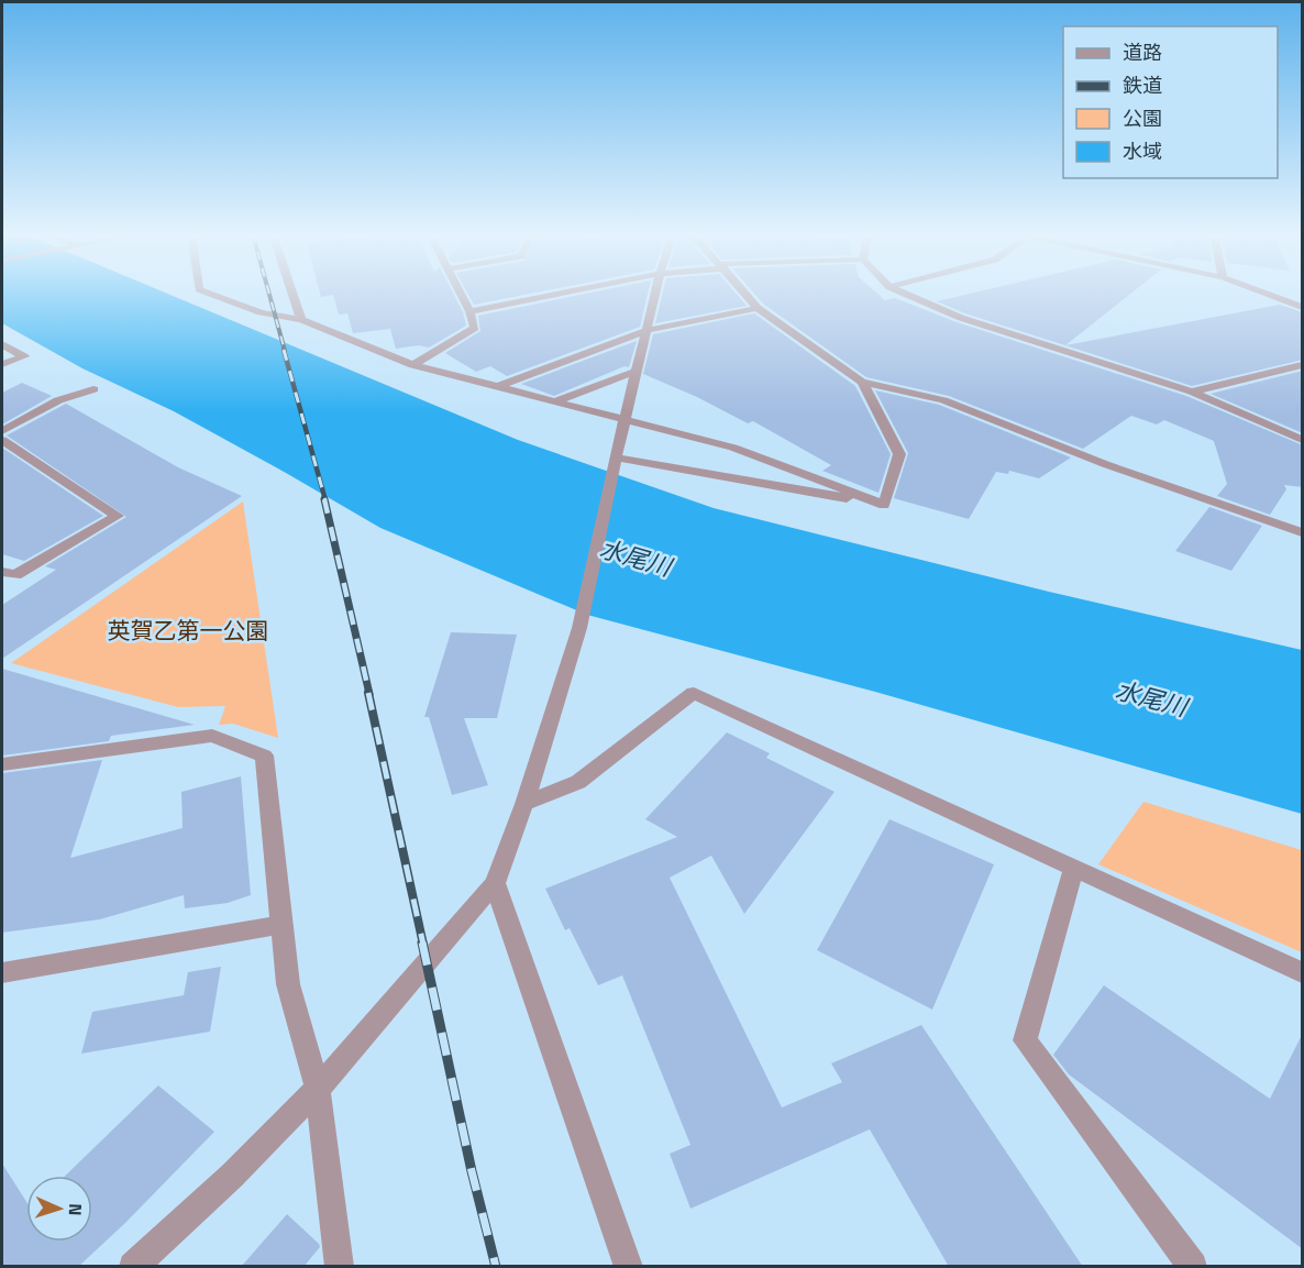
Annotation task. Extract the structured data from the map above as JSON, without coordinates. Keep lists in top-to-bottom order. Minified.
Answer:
{"water":["水尾川"],"parks":["英賀乙第一公園"],"legend":["道路","鉄道","公園","水域"],"north":"right"}
